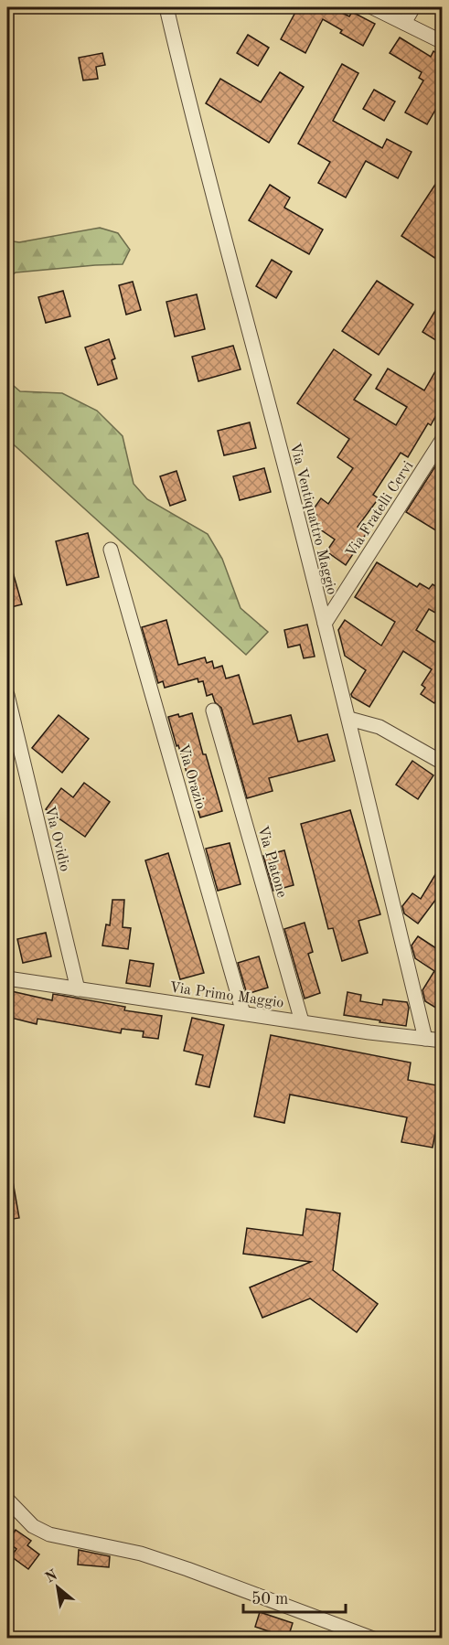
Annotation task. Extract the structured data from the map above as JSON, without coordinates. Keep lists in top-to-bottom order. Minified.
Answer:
{"streets":{"street":["Via Fratelli Cervi","Via Ventiquattro Maggio","Via Orazio","Via Ovidio","Via Platone","Via Primo Maggio"]},"crossings":[["Via Fratelli Cervi","Via Ventiquattro Maggio"],["Via Ventiquattro Maggio","Via Primo Maggio"],["Via Orazio","Via Primo Maggio"],["Via Ovidio","Via Primo Maggio"],["Via Platone","Via Primo Maggio"]],"scale_bar":"50 m","north":"top left"}
